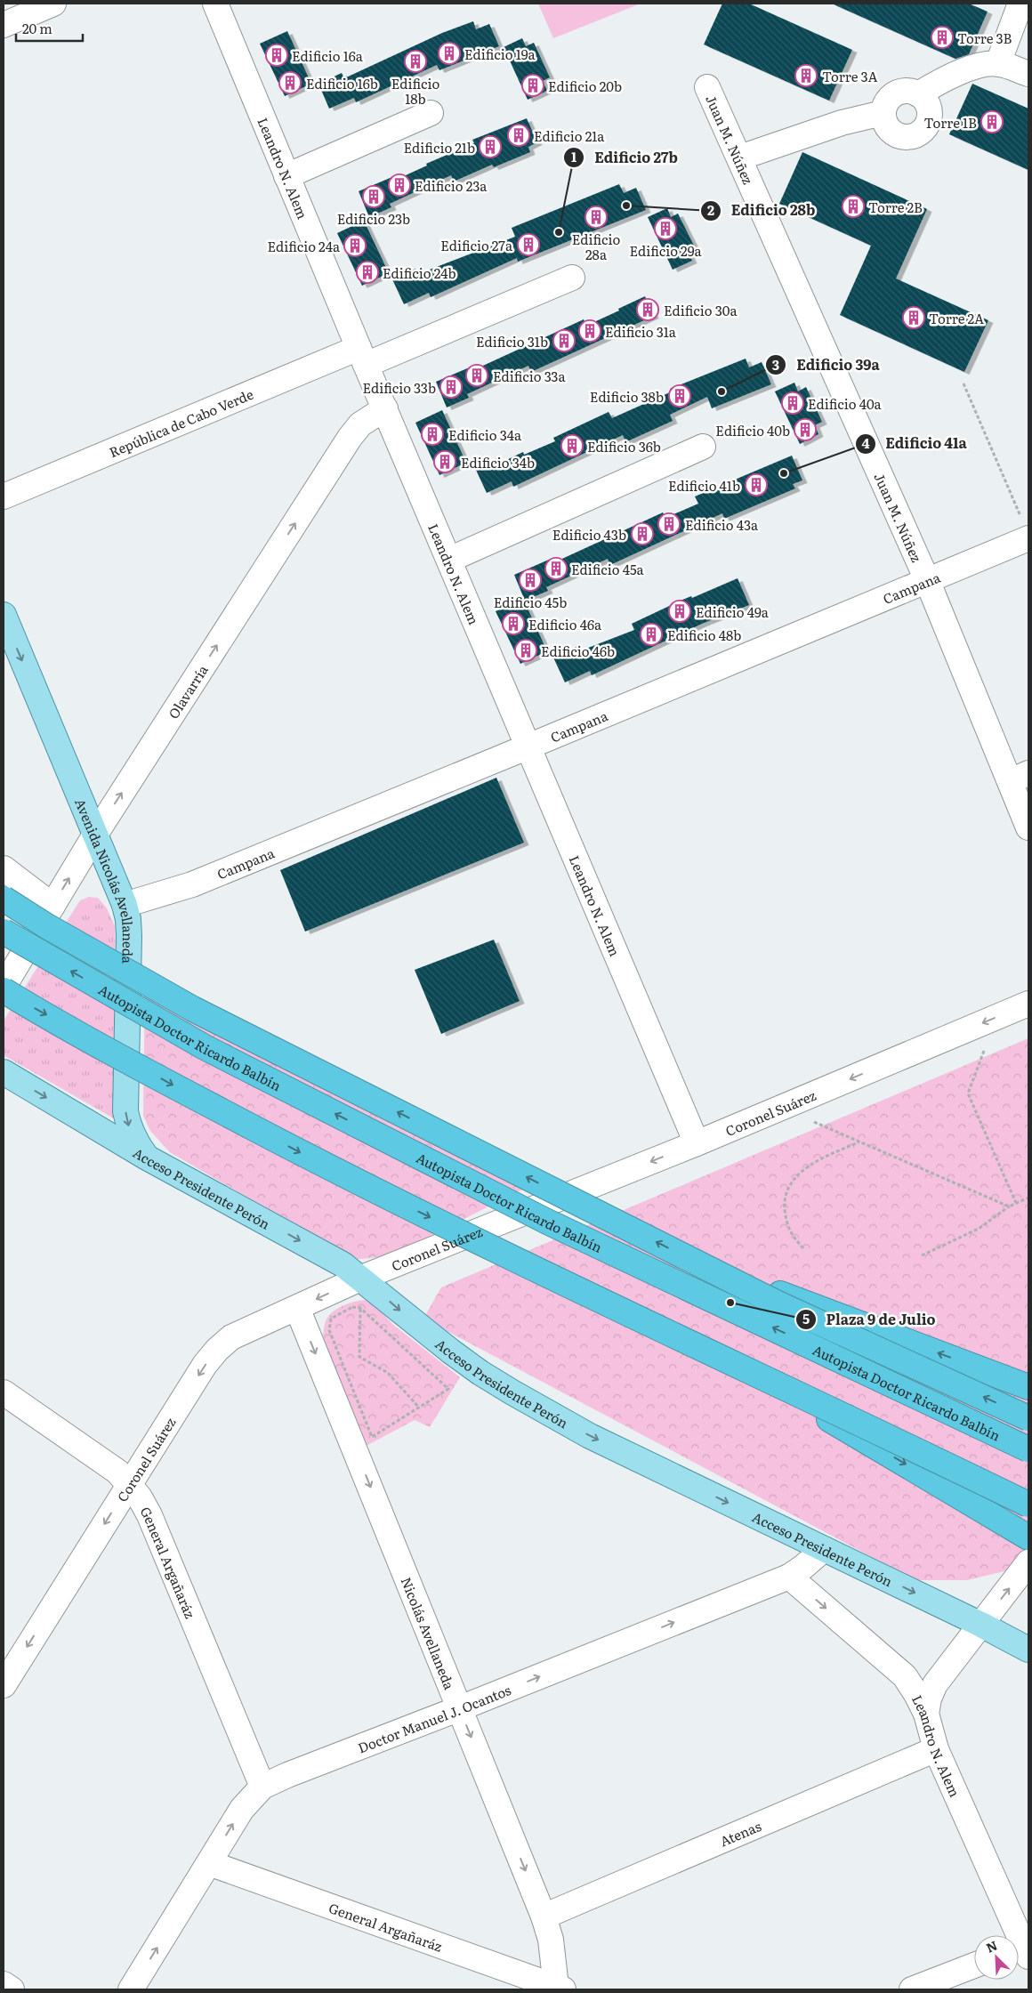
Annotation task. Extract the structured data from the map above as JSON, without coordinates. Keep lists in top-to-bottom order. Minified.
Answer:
{"streets":{"highway":["Autopista Doctor Ricardo Balbín"],"main road":["Avenida Nicolás Avellaneda","Acceso Presidente Perón"],"street":["Juan M. Núñez","Leandro N. Alem","República de Cabo Verde","Campana","Olavarría","Coronel Suárez","General Argañaráz","Nicolás Avellaneda","Doctor Manuel J. Ocantos","Atenas"]},"crossings":[["Juan M. Núñez","Campana"],["Leandro N. Alem","República de Cabo Verde"],["Leandro N. Alem","Campana"],["Leandro N. Alem","Olavarría"],["Leandro N. Alem","Coronel Suárez"],["Leandro N. Alem","Doctor Manuel J. Ocantos"],["Leandro N. Alem","Atenas"],["Campana","Avenida Nicolás Avellaneda"],["Olavarría","Avenida Nicolás Avellaneda"],["Avenida Nicolás Avellaneda","Acceso Presidente Perón"],["Coronel Suárez","Acceso Presidente Perón"],["Coronel Suárez","General Argañaráz"],["Coronel Suárez","Nicolás Avellaneda"],["Acceso Presidente Perón","Doctor Manuel J. Ocantos"],["General Argañaráz","Nicolás Avellaneda"],["General Argañaráz","Doctor Manuel J. Ocantos"],["Nicolás Avellaneda","Doctor Manuel J. Ocantos"],["Nicolás Avellaneda","Atenas"]],"one_way":["Olavarría","Avenida Nicolás Avellaneda","Coronel Suárez","Acceso Presidente Perón","Nicolás Avellaneda","Doctor Manuel J. Ocantos"],"places":{"building":["Torre 3B","Edificio 19a","Edificio 16a","Edificio 18b","Torre 3A","Edificio 16b","Edificio 20b","Torre 1B","Edificio 21a","Edificio 21b","Edificio 23a","Edificio 23b","Torre 2B","Edificio 28a","Edificio 29a","Edificio 27a","Edificio 24a","Edificio 24b","Edificio 30a","Torre 2A","Edificio 31a","Edificio 31b","Edificio 33a","Edificio 33b","Edificio 38b","Edificio 40a","Edificio 40b","Edificio 34a","Edificio 36b","Edificio 34b","Edificio 41b","Edificio 43a","Edificio 43b","Edificio 45a","Edificio 45b","Edificio 49a","Edificio 46a","Edificio 48b","Edificio 46b"],"other":["Edificio 28b","Edificio 27b","Edificio 39a","Edificio 41a","Plaza 9 de Julio"]},"scale_bar":"20 m","north":"top left"}
